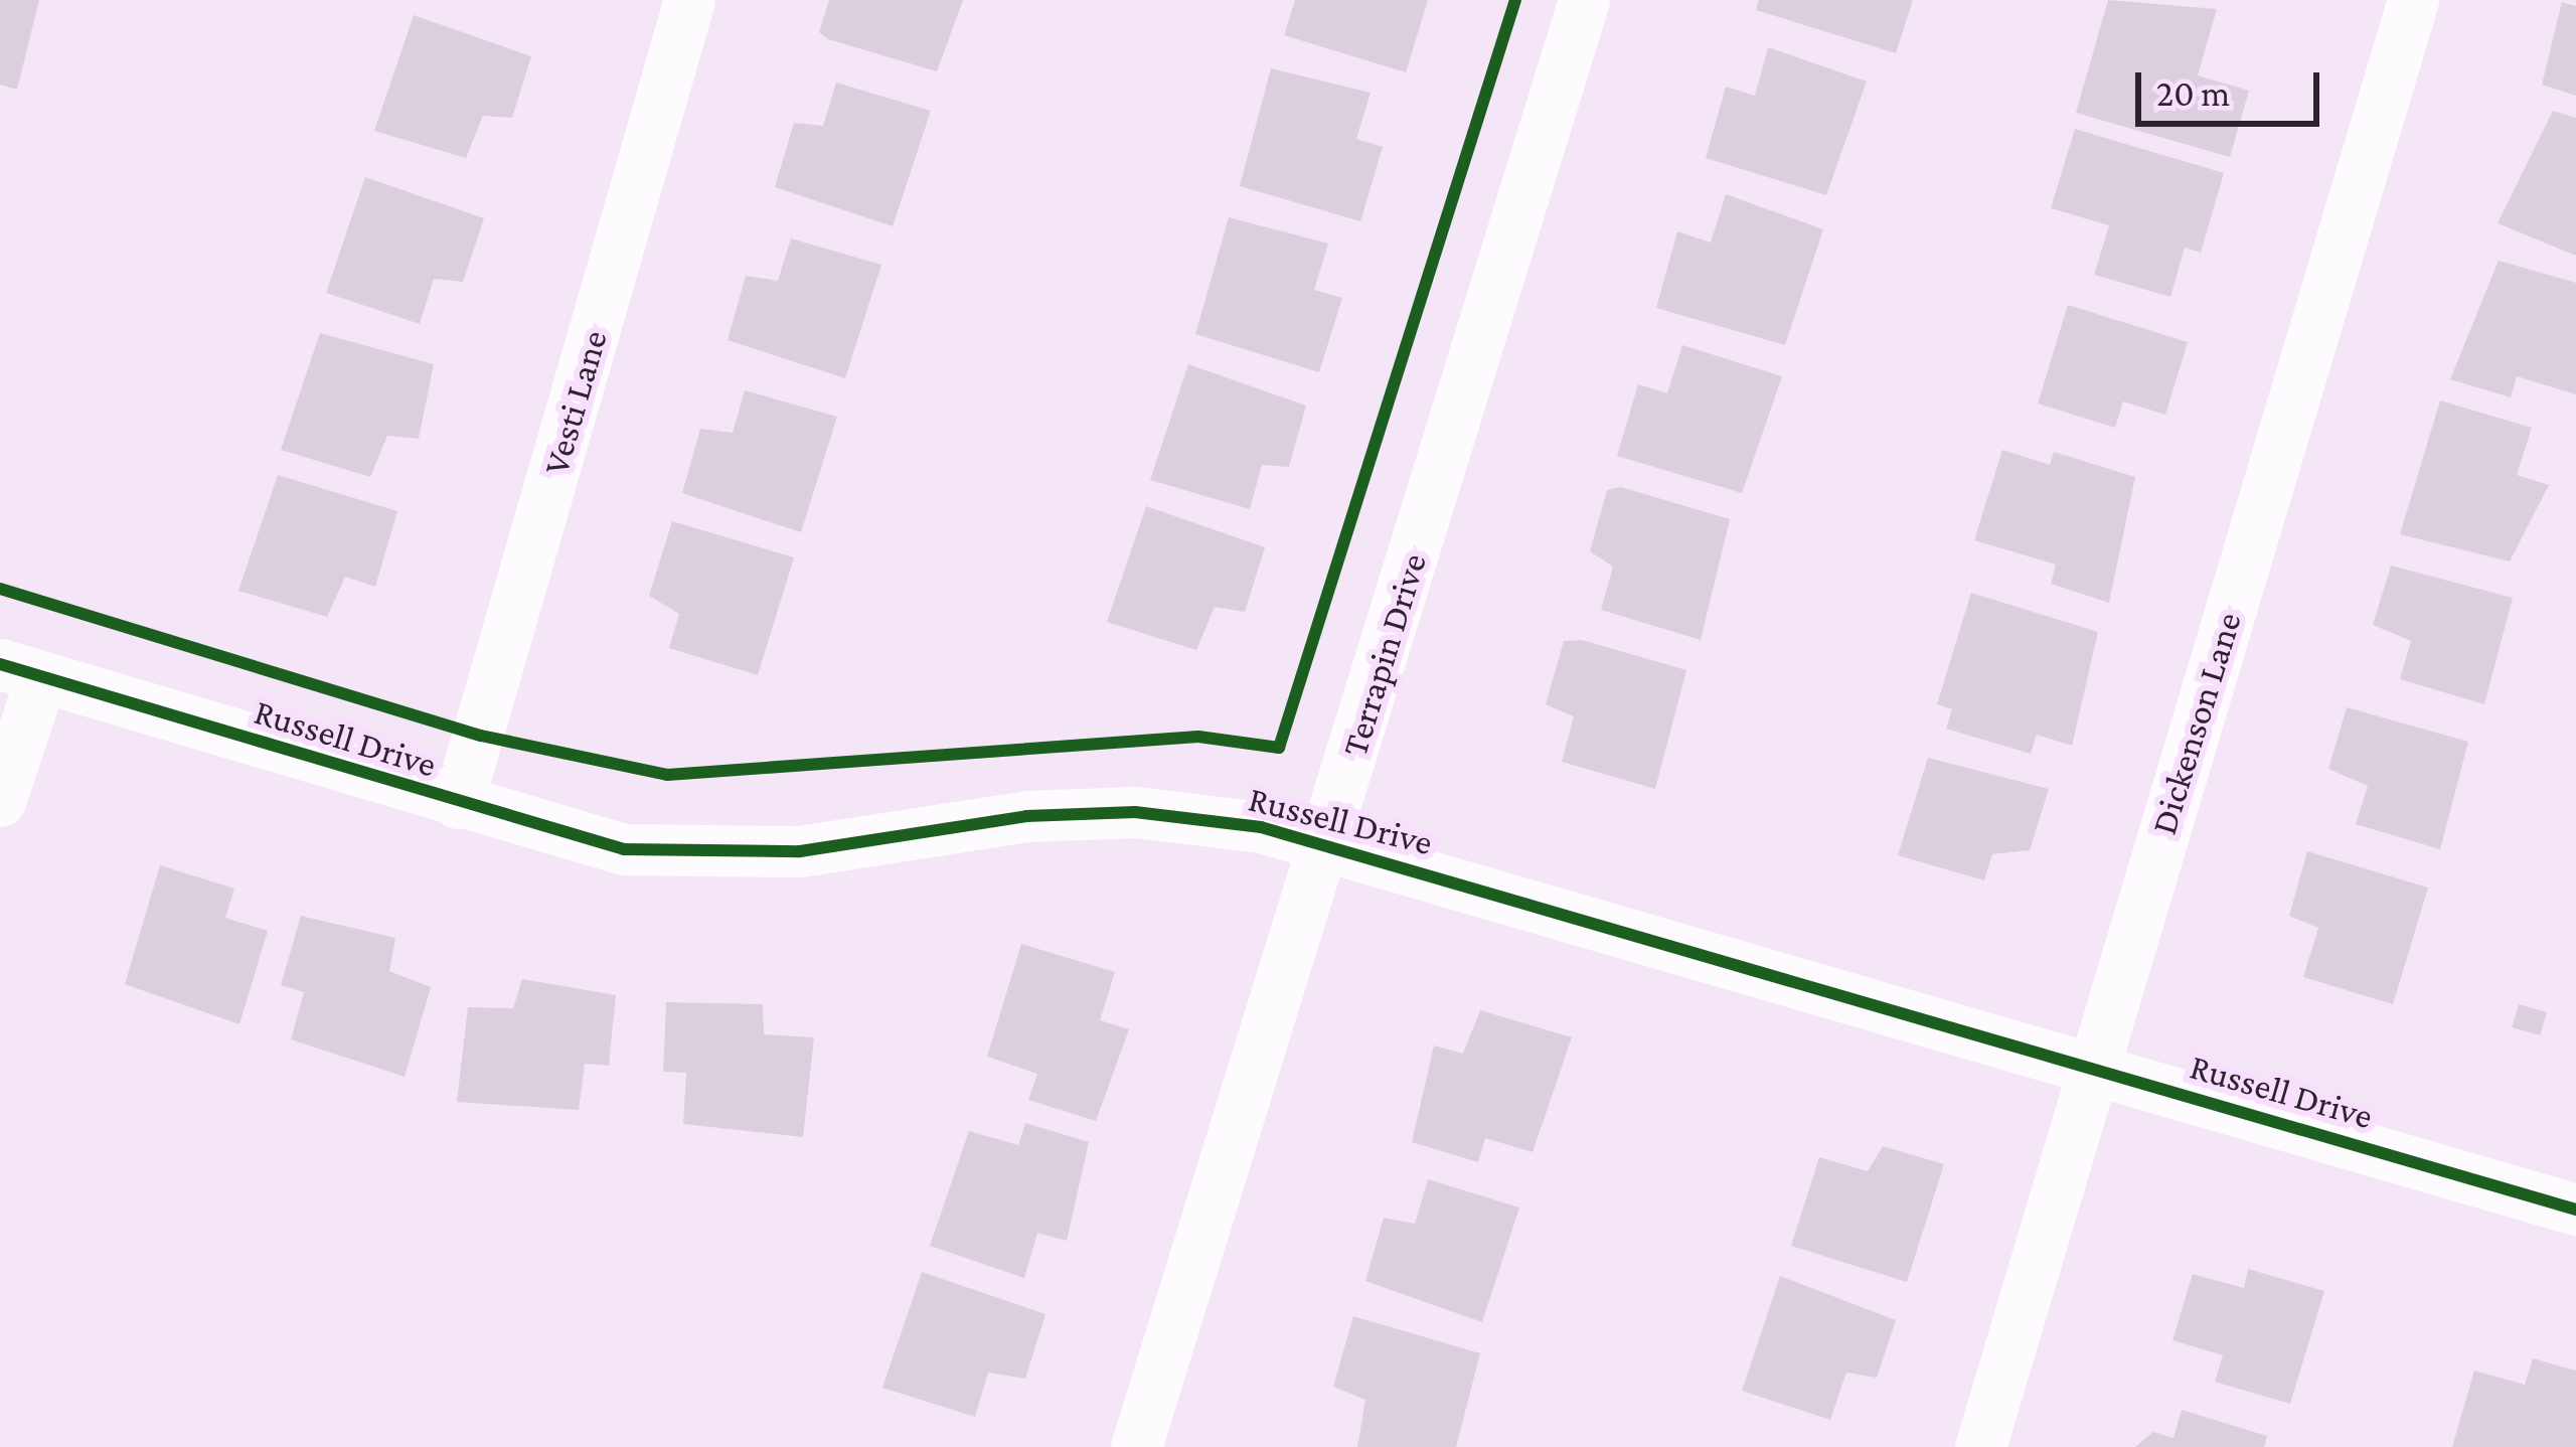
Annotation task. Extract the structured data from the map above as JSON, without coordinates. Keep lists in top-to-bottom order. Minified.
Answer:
{"streets":{"street":["Vesti Lane","Terrapin Drive","Dickenson Lane","Russell Drive"]},"crossings":[["Vesti Lane","Russell Drive"],["Terrapin Drive","Russell Drive"],["Dickenson Lane","Russell Drive"]],"scale_bar":"20 m"}
